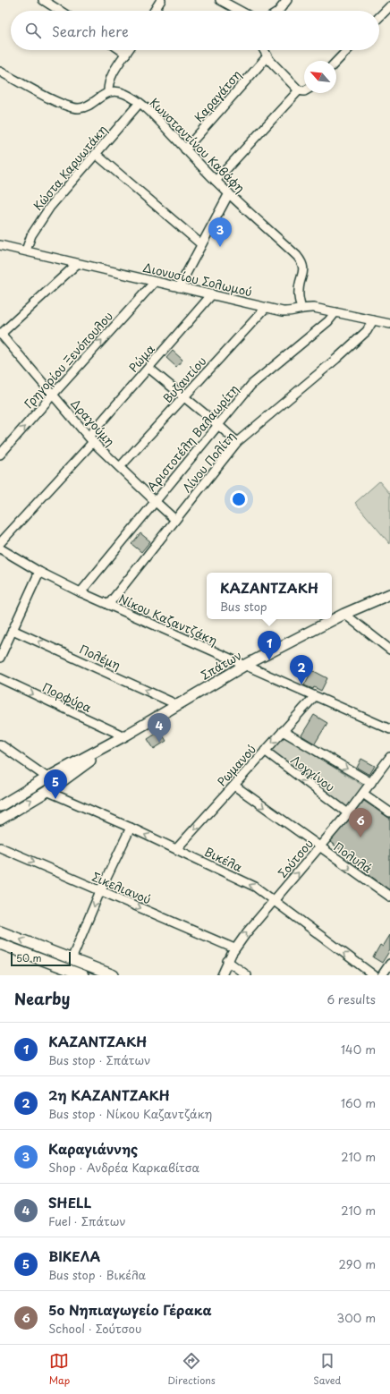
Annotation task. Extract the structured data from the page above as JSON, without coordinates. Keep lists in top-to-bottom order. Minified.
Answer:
{"streets":{"main road":["Σπάτων"],"street":["Καραγάτση","Κωνσταντίνου Καβάφη","Κώστα Καρυωτάκη","Διονυσίου Σολωμού","Ρώμα","Γρηγορίου Ξενόπουλου","Βυζαντίου","Δραγούμη","Αριστοτέλη Βαλαωρίτη","Λίνου Πολίτη","Νίκου Καζαντζάκη","Πολέμη","Πορφύρα","Ρωμανού","Λογγίνου","Πολυλά","Σούτσου","Βικέλα","Σικελιανού"]},"crossings":[["Καραγάτση","Κωνσταντίνου Καβάφη"],["Κωνσταντίνου Καβάφη","Κώστα Καρυωτάκη"],["Κωνσταντίνου Καβάφη","Διονυσίου Σολωμού"],["Κώστα Καρυωτάκη","Διονυσίου Σολωμού"],["Διονυσίου Σολωμού","Ρώμα"],["Διονυσίου Σολωμού","Γρηγορίου Ξενόπουλου"],["Διονυσίου Σολωμού","Βυζαντίου"],["Διονυσίου Σολωμού","Αριστοτέλη Βαλαωρίτη"],["Διονυσίου Σολωμού","Λίνου Πολίτη"],["Ρώμα","Δραγούμη"],["Γρηγορίου Ξενόπουλου","Δραγούμη"],["Βυζαντίου","Δραγούμη"],["Δραγούμη","Αριστοτέλη Βαλαωρίτη"],["Δραγούμη","Λίνου Πολίτη"],["Αριστοτέλη Βαλαωρίτη","Νίκου Καζαντζάκη"],["Λίνου Πολίτη","Νίκου Καζαντζάκη"],["Νίκου Καζαντζάκη","Σπάτων"],["Νίκου Καζαντζάκη","Ρωμανού"],["Πολέμη","Σπάτων"],["Σπάτων","Πορφύρα"],["Σπάτων","Βικέλα"],["Ρωμανού","Λογγίνου"],["Ρωμανού","Πολυλά"],["Ρωμανού","Βικέλα"],["Λογγίνου","Σούτσου"],["Πολυλά","Σούτσου"],["Σούτσου","Βικέλα"],["Σούτσου","Σικελιανού"]],"one_way":["Γρηγορίου Ξενόπουλου","Πολέμη","Ρωμανού","Πολυλά","Σούτσου","Βικέλα","Σικελιανού"],"scale_bar":"50 m","north":"top left","page":{"search":"Search here","pins":["3","1","2","4","5","6"],"popup":["ΚΑΖΑΝΤΖΑΚΗ","Bus stop"],"scale":"50 m","heading":["Nearby","6 results"],"list":[{"mark":"1","name":"ΚΑΖΑΝΤΖΑΚΗ","note":"Bus stop · Σπάτων","value":"140 m"},{"mark":"2","name":"2η ΚΑΖΑΝΤΖΑΚΗ","note":"Bus stop · Νίκου Καζαντζάκη","value":"160 m"},{"mark":"3","name":"Καραγιάννης","note":"Shop · Ανδρέα Καρκαβίτσα","value":"210 m"},{"mark":"4","name":"SHELL","note":"Fuel · Σπάτων","value":"210 m"},{"mark":"5","name":"ΒΙΚΕΛΑ","note":"Bus stop · Βικέλα","value":"290 m"},{"mark":"6","name":"5ο Νηπιαγωγείο Γέρακα","note":"School · Σούτσου","value":"300 m"}],"nav":["Map","Directions","Saved"]}}
